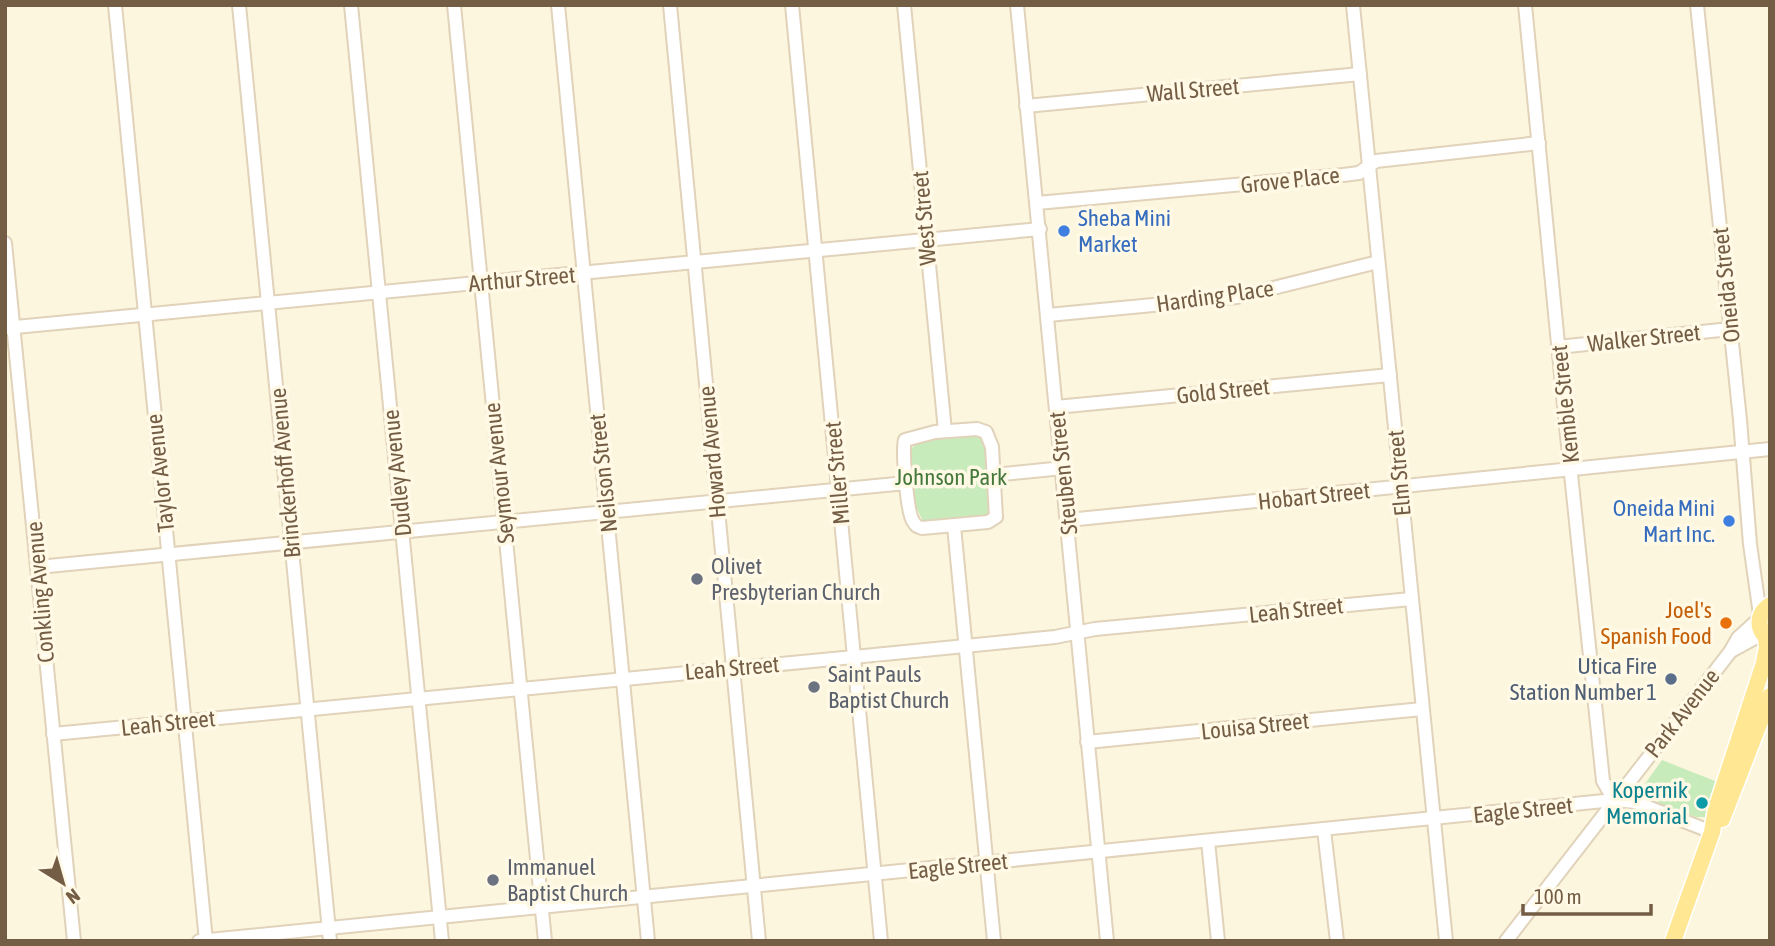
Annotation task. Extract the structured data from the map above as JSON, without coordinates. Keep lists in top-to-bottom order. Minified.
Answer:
{"streets":{"street":["Wall Street","Grove Place","West Street","Arthur Street","Oneida Street","Harding Place","Walker Street","Gold Street","Kemble Street","Howard Avenue","Taylor Avenue","Brinckerhoff Avenue","Dudley Avenue","Seymour Avenue","Neilson Street","Miller Street","Steuben Street","Elm Street","Hobart Street","Conkling Avenue","Leah Street","Park Avenue","Louisa Street","Eagle Street"]},"crossings":[["Wall Street","Steuben Street"],["Wall Street","Elm Street"],["Grove Place","Kemble Street"],["Grove Place","Steuben Street"],["Grove Place","Elm Street"],["West Street","Arthur Street"],["Arthur Street","Howard Avenue"],["Arthur Street","Taylor Avenue"],["Arthur Street","Brinckerhoff Avenue"],["Arthur Street","Dudley Avenue"],["Arthur Street","Seymour Avenue"],["Arthur Street","Neilson Street"],["Arthur Street","Miller Street"],["Arthur Street","Steuben Street"],["Arthur Street","Conkling Avenue"],["Oneida Street","Walker Street"],["Oneida Street","Hobart Street"],["Oneida Street","Park Avenue"],["Harding Place","Steuben Street"],["Harding Place","Elm Street"],["Walker Street","Kemble Street"],["Gold Street","Steuben Street"],["Gold Street","Elm Street"],["Kemble Street","Hobart Street"],["Kemble Street","Park Avenue"],["Kemble Street","Eagle Street"],["Howard Avenue","Leah Street"],["Howard Avenue","Eagle Street"],["Taylor Avenue","Leah Street"],["Taylor Avenue","Eagle Street"],["Brinckerhoff Avenue","Leah Street"],["Brinckerhoff Avenue","Eagle Street"],["Dudley Avenue","Leah Street"],["Dudley Avenue","Eagle Street"],["Seymour Avenue","Leah Street"],["Seymour Avenue","Eagle Street"],["Neilson Street","Leah Street"],["Neilson Street","Eagle Street"],["Miller Street","Leah Street"],["Miller Street","Eagle Street"],["Steuben Street","Hobart Street"],["Steuben Street","Leah Street"],["Steuben Street","Louisa Street"],["Steuben Street","Eagle Street"],["Elm Street","Hobart Street"],["Elm Street","Leah Street"],["Elm Street","Louisa Street"],["Elm Street","Eagle Street"],["Conkling Avenue","Leah Street"],["Park Avenue","Eagle Street"]],"parks":["Johnson Park"],"places":["Sheba Mini Market","Oneida Mini Mart Inc.","Olivet Presbyterian Church","Joel's Spanish Food","Utica Fire Station Number 1","Saint Pauls Baptist Church","Kopernik Memorial","Immanuel Baptist Church"],"scale_bar":"100 m","north":"bottom right"}
